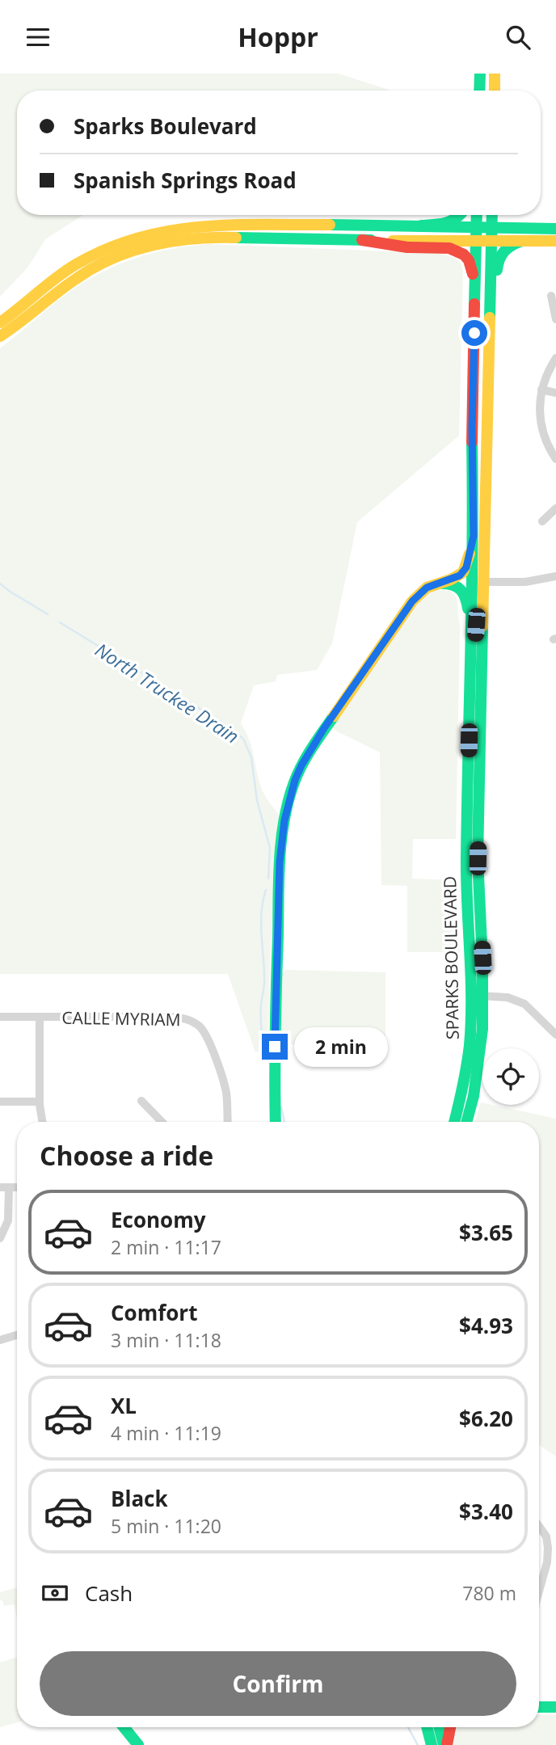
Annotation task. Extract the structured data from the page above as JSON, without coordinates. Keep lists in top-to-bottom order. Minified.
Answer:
{"streets":{"main road":["SPARKS BOULEVARD"],"street":["CALLE MYRIAM"]},"water":["North Truckee Drain"],"page":{"header":"Hoppr","banner":["Sparks Boulevard","Spanish Springs Road"],"bubble":"2 min","heading":"Choose a ride","list":[{"name":"Economy","note":"2 min · 11:17","value":"$3.65"},{"name":"Comfort","note":"3 min · 11:18","value":"$4.93"},{"name":"XL","note":"4 min · 11:19","value":"$6.20"},{"name":"Black","note":"5 min · 11:20","value":"$3.40"}],"pay":["Cash","780 m"],"buttons":"Confirm"}}
